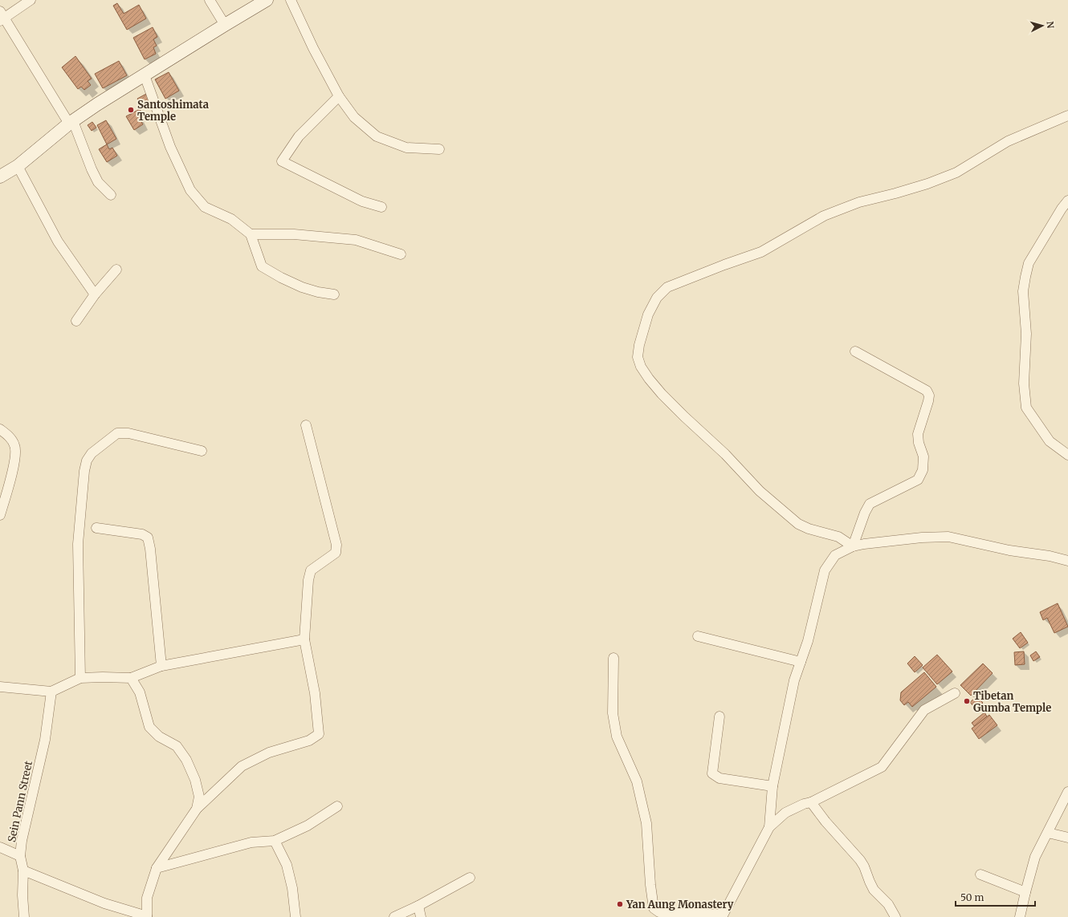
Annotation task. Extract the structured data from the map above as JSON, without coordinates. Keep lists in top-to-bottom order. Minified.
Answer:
{"streets":{"street":["Sein Pann Street"]},"places":["Santoshimata Temple","Tibetan Gumba Temple","Yan Aung Monastery"],"scale_bar":"50 m","north":"right"}
